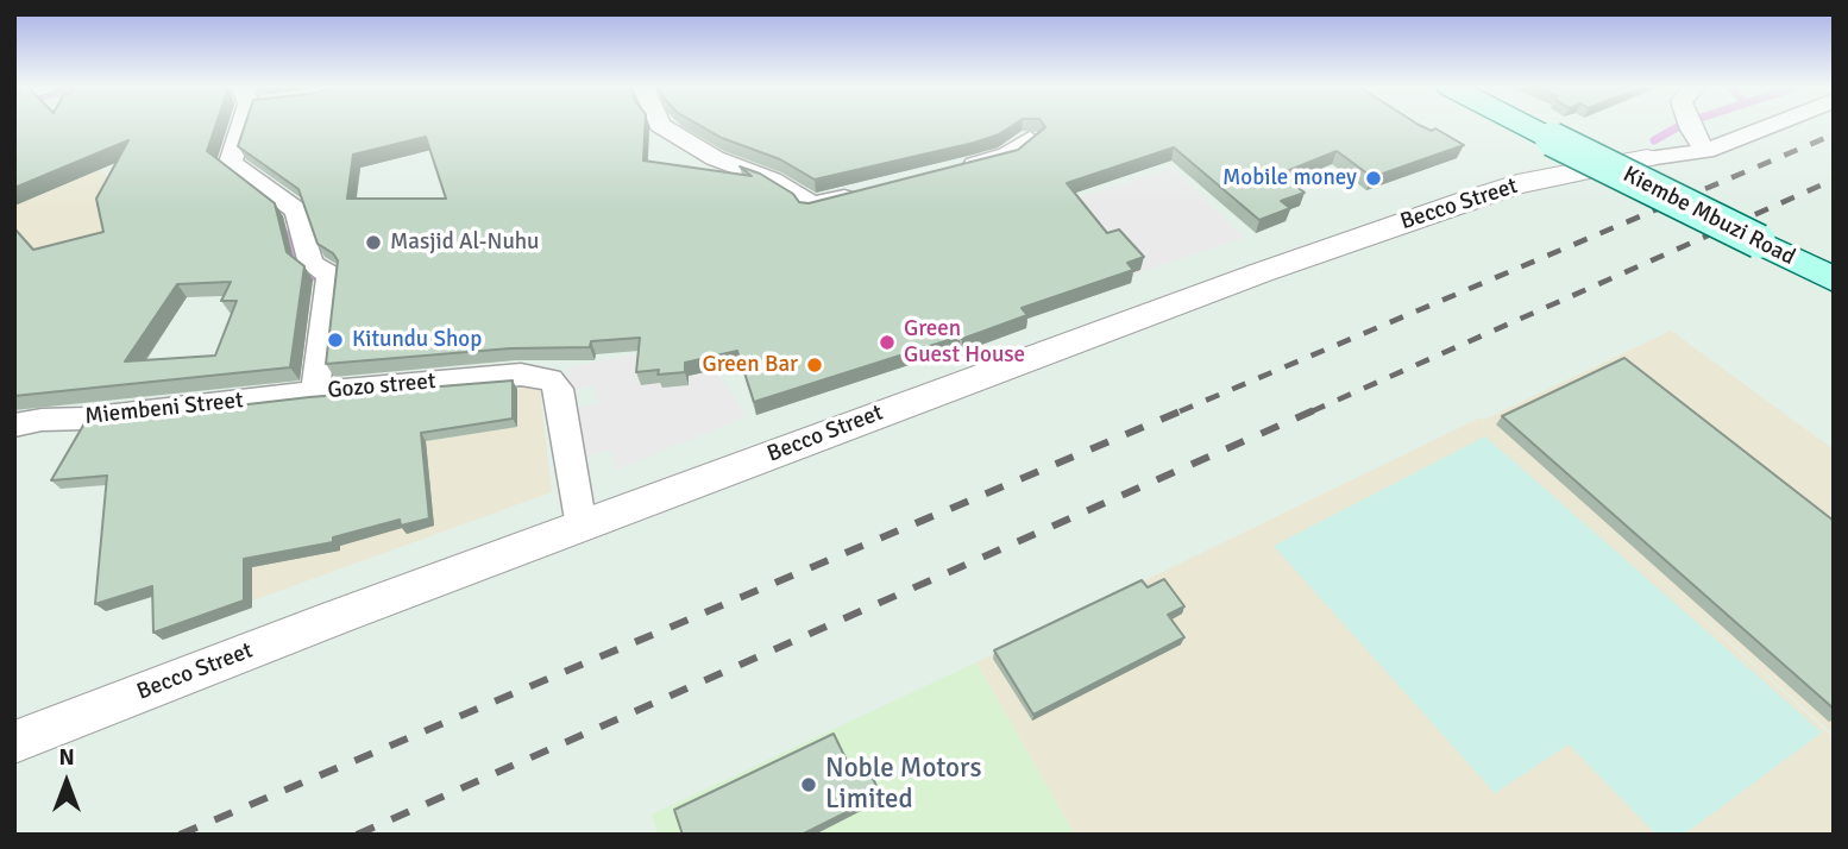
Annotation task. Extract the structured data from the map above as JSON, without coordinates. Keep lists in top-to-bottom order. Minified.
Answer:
{"streets":{"main road":["Kiembe Mbuzi Road"],"street":["Becco Street","Gozo street","Miembeni Street"]},"crossings":[["Becco Street","Gozo street"],["Gozo street","Miembeni Street"]],"places":["Mobile money","Masjid Al-Nuhu","Kitundu Shop","Green Guest House","Green Bar","Noble Motors Limited"],"north":"top"}
